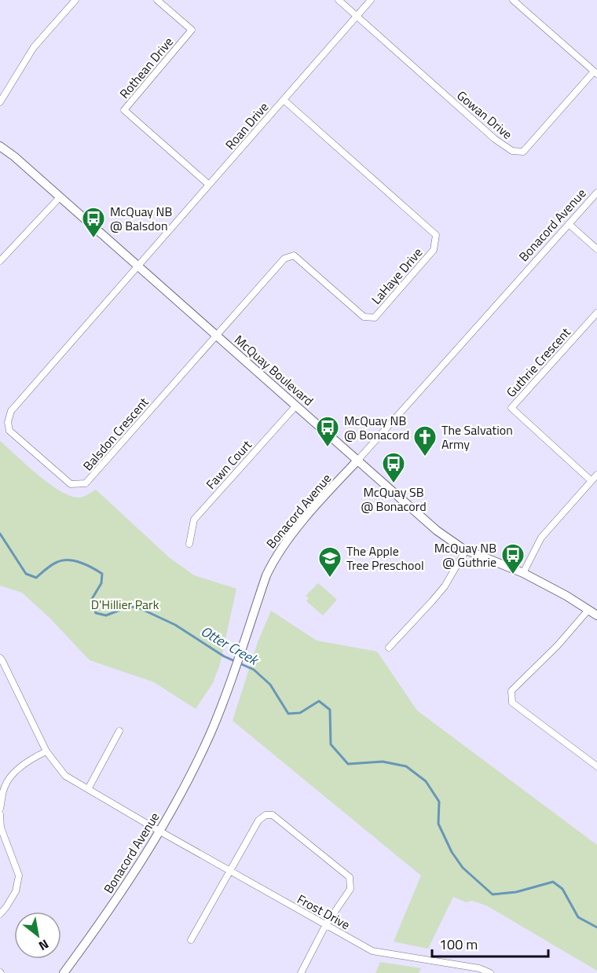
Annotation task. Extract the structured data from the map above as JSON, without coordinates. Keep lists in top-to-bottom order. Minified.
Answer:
{"streets":{"street":["Rothean Drive","Gowan Drive","Roan Drive","Bonacord Avenue","LaHaye Drive","Guthrie Crescent","McQuay Boulevard","Balsdon Crescent","Fawn Court","Frost Drive"]},"crossings":[["Rothean Drive","Roan Drive"],["Gowan Drive","Roan Drive"],["Roan Drive","LaHaye Drive"],["Roan Drive","McQuay Boulevard"],["Roan Drive","Balsdon Crescent"],["Bonacord Avenue","McQuay Boulevard"],["Bonacord Avenue","Frost Drive"],["LaHaye Drive","McQuay Boulevard"],["LaHaye Drive","Balsdon Crescent"],["McQuay Boulevard","Balsdon Crescent"],["McQuay Boulevard","Fawn Court"]],"water":["Otter Creek"],"parks":["D'Hillier Park"],"places":{"bus stop":["McQuay NB @ Balsdon","McQuay NB @ Bonacord","McQuay SB @ Bonacord","McQuay NB @ Guthrie"],"church":["The Salvation Army"],"school or university":["The Apple Tree Preschool"]},"scale_bar":"100 m","north":"bottom right"}
